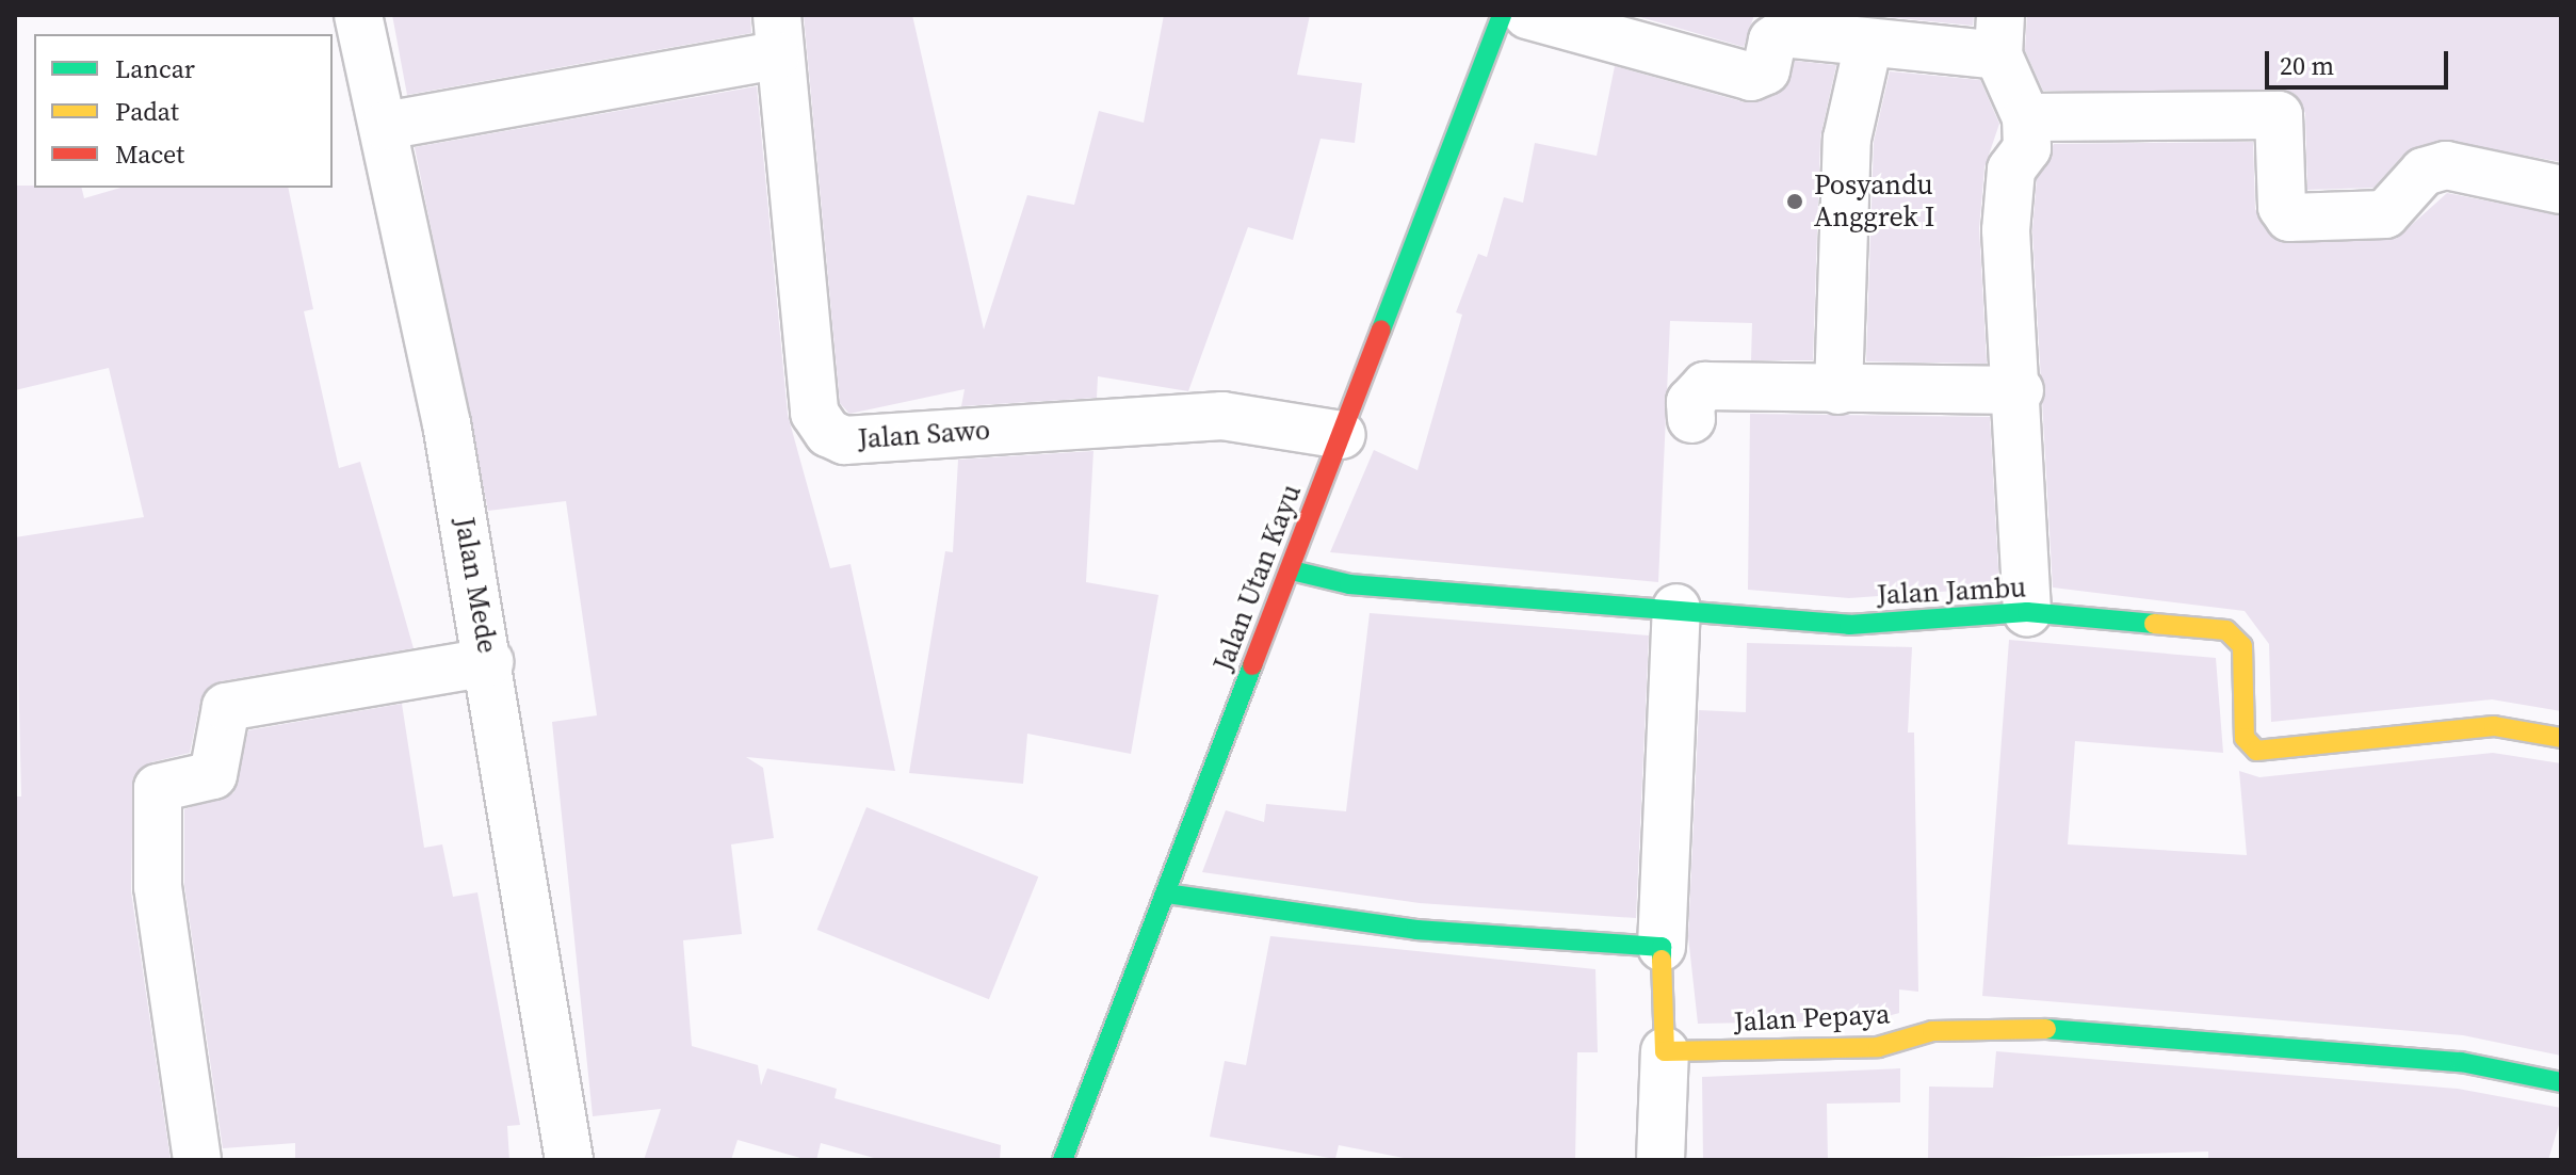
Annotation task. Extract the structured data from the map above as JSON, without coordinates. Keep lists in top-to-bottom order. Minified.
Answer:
{"streets":{"street":["Jalan Sawo","Jalan Utan Kayu","Jalan Mede","Jalan Jambu","Jalan Pepaya"]},"crossings":[["Jalan Sawo","Jalan Utan Kayu"],["Jalan Utan Kayu","Jalan Jambu"]],"places":["Posyandu Anggrek I"],"legend":["Lancar","Padat","Macet"],"scale_bar":"20 m"}
